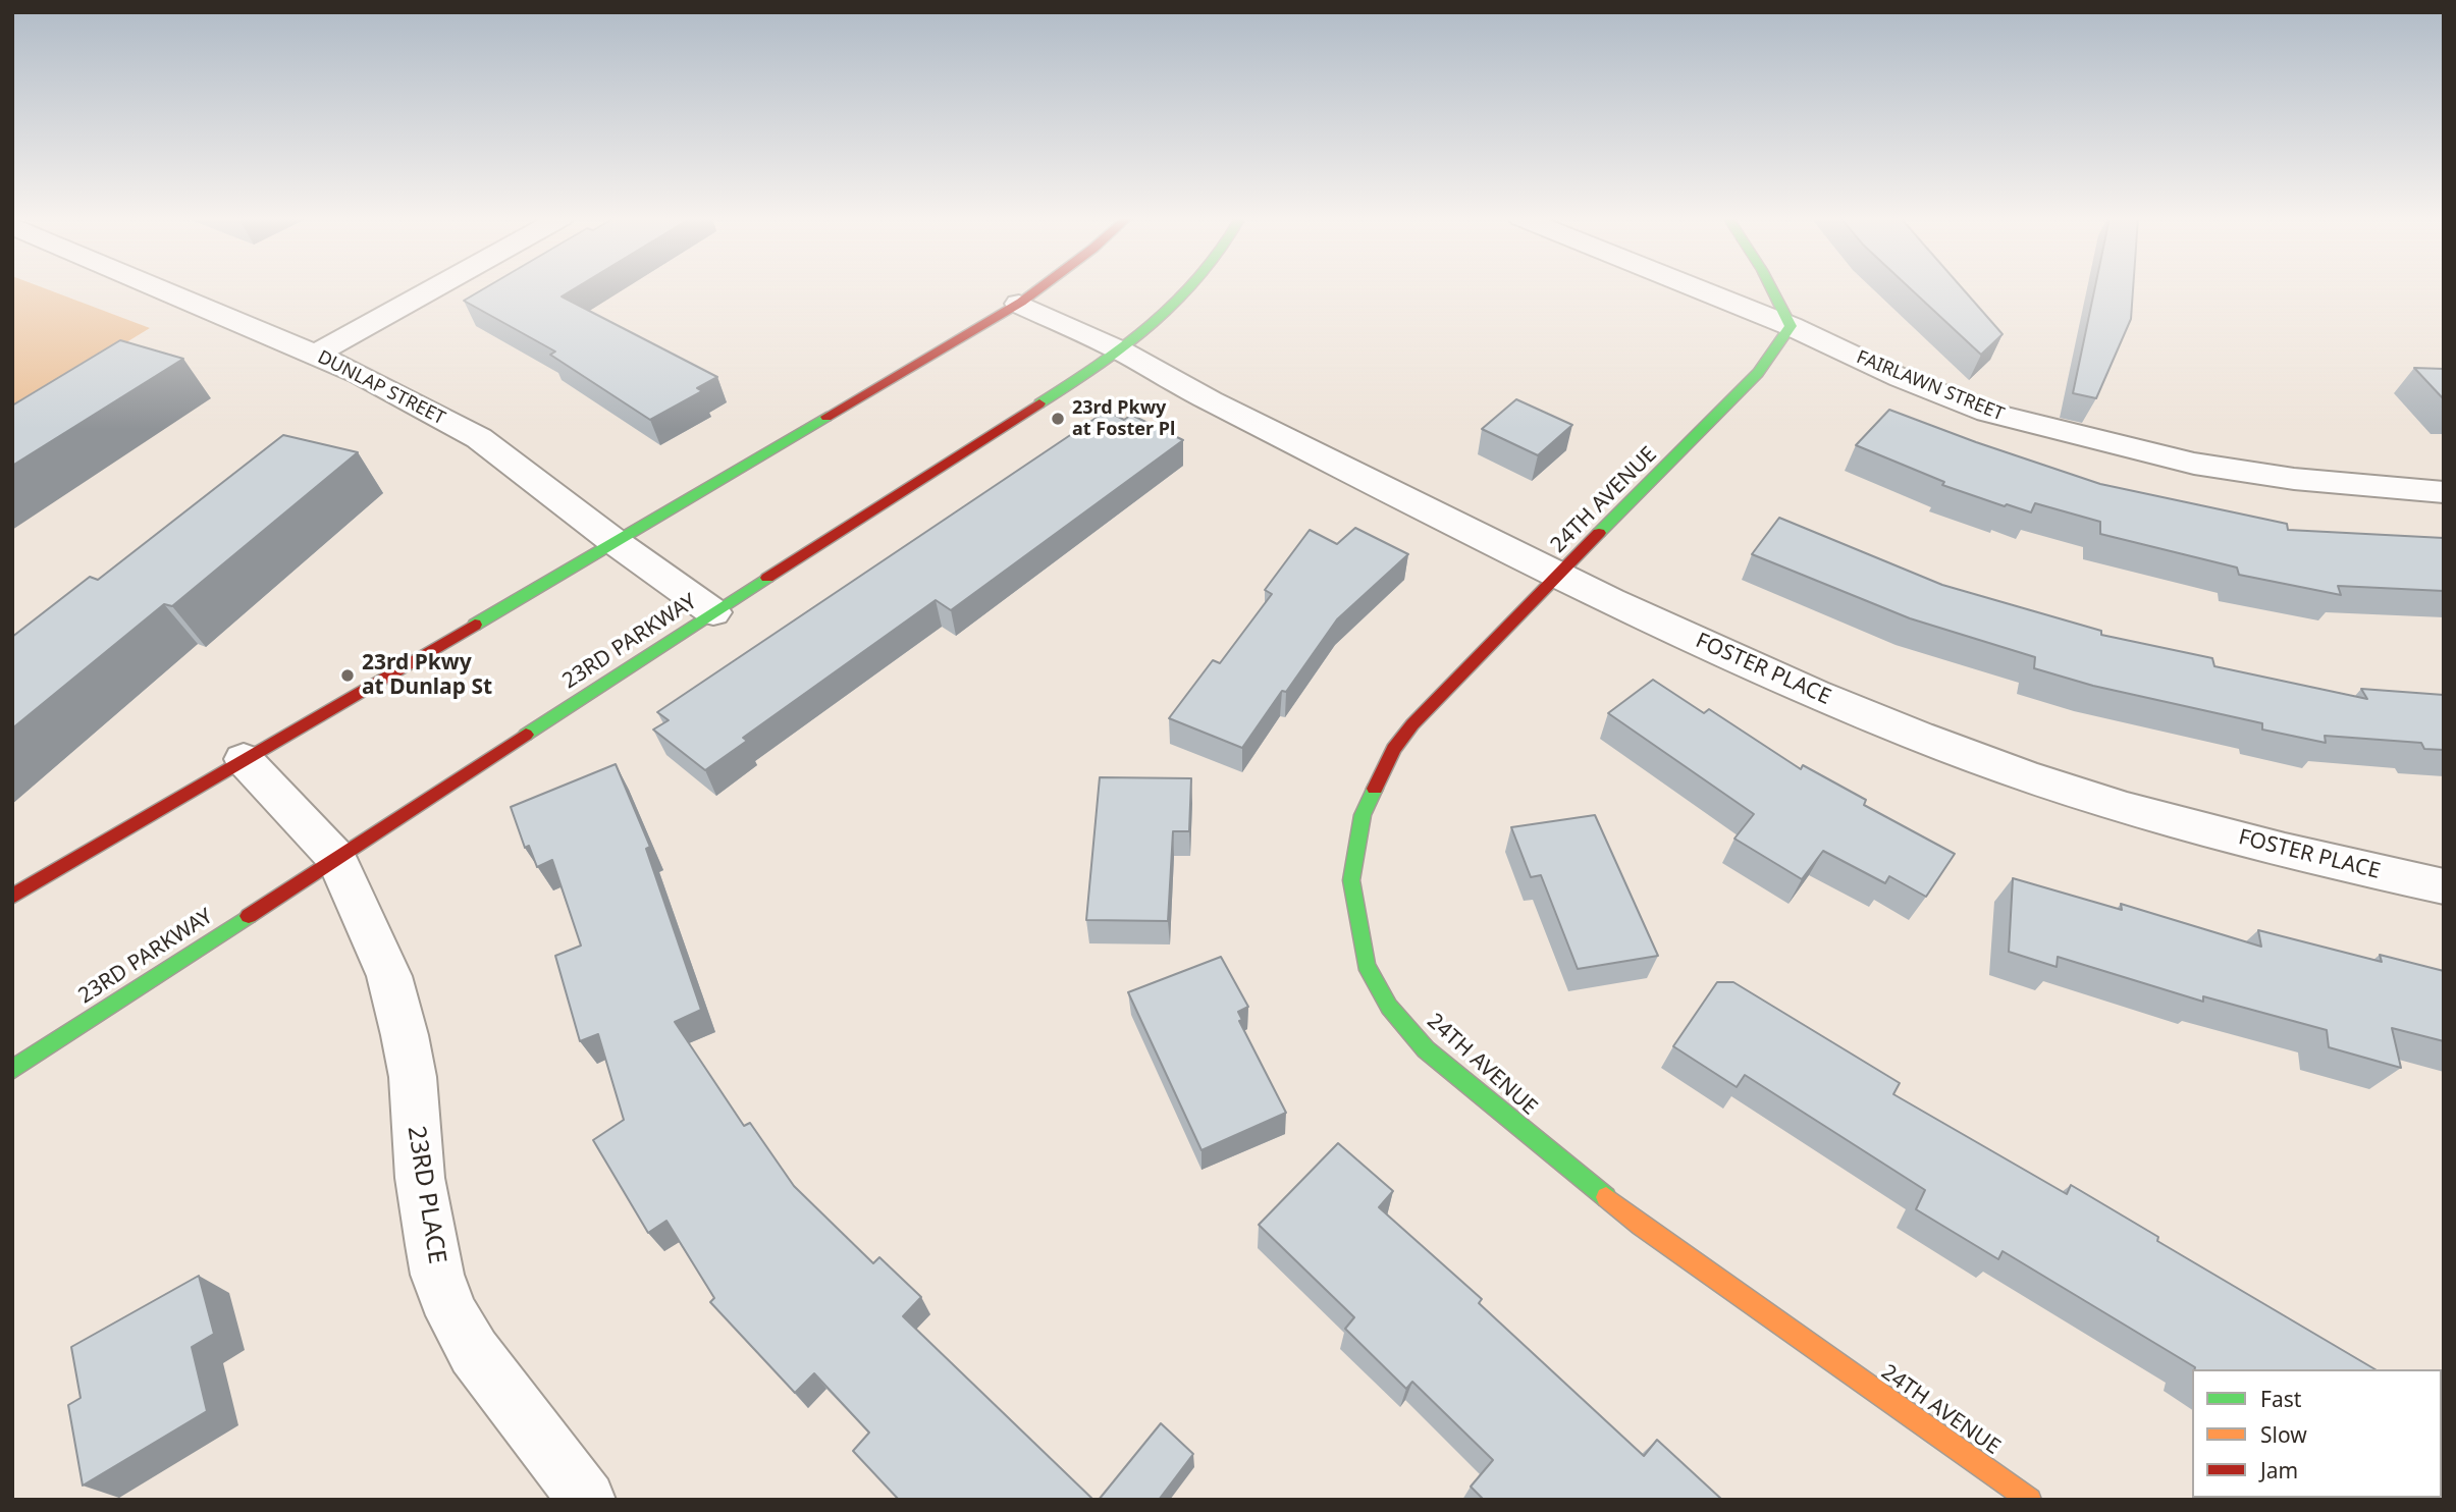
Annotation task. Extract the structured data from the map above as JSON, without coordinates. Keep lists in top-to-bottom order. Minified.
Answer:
{"streets":{"street":["FAIRLAWN STREET","DUNLAP STREET","24TH AVENUE","23RD PARKWAY","FOSTER PLACE","23RD PLACE"]},"crossings":[["FAIRLAWN STREET","24TH AVENUE"],["DUNLAP STREET","23RD PARKWAY"],["24TH AVENUE","FOSTER PLACE"],["23RD PARKWAY","FOSTER PLACE"],["23RD PARKWAY","23RD PLACE"]],"places":["23rd Pkwy at Foster Pl","23rd Pkwy at Dunlap St"],"legend":["Fast","Slow","Jam"]}
